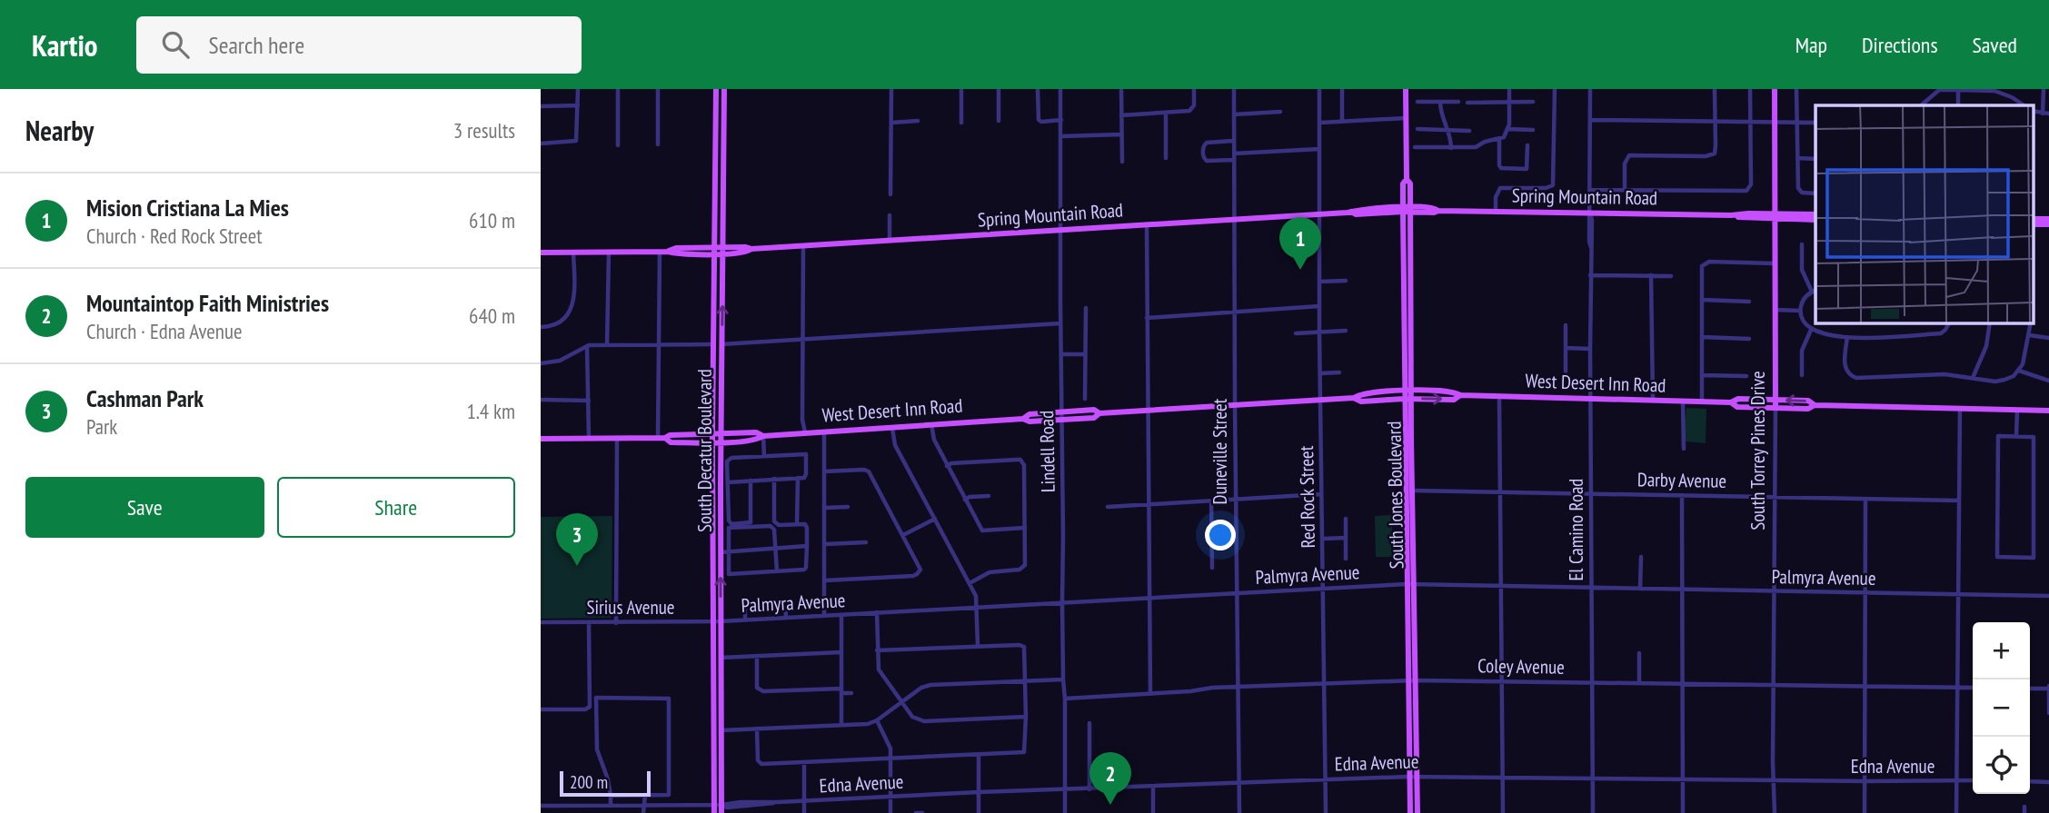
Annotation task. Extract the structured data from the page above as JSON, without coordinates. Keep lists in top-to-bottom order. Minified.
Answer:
{"streets":{"main road":["Spring Mountain Road","West Desert Inn Road","South Decatur Boulevard","South Torrey Pines Drive","South Jones Boulevard"],"street":["Lindell Road","Duneville Street","Darby Avenue","Red Rock Street","El Camino Road","Palmyra Avenue","Sirius Avenue","Coley Avenue","Edna Avenue"]},"crossings":[["Spring Mountain Road","South Decatur Boulevard"],["Spring Mountain Road","South Torrey Pines Drive"],["Spring Mountain Road","Lindell Road"],["Spring Mountain Road","Duneville Street"],["Spring Mountain Road","South Jones Boulevard"],["Spring Mountain Road","Red Rock Street"],["Spring Mountain Road","El Camino Road"],["West Desert Inn Road","South Decatur Boulevard"],["West Desert Inn Road","South Torrey Pines Drive"],["West Desert Inn Road","Lindell Road"],["West Desert Inn Road","Duneville Street"],["West Desert Inn Road","South Jones Boulevard"],["West Desert Inn Road","Red Rock Street"],["West Desert Inn Road","El Camino Road"],["South Decatur Boulevard","Palmyra Avenue"],["South Decatur Boulevard","Sirius Avenue"],["South Decatur Boulevard","Edna Avenue"],["South Torrey Pines Drive","Darby Avenue"],["South Torrey Pines Drive","Palmyra Avenue"],["South Torrey Pines Drive","Coley Avenue"],["South Torrey Pines Drive","Edna Avenue"],["Lindell Road","Palmyra Avenue"],["Lindell Road","Coley Avenue"],["Lindell Road","Edna Avenue"],["Duneville Street","Palmyra Avenue"],["Duneville Street","Coley Avenue"],["Duneville Street","Edna Avenue"],["Darby Avenue","South Jones Boulevard"],["Darby Avenue","El Camino Road"],["South Jones Boulevard","Palmyra Avenue"],["South Jones Boulevard","Coley Avenue"],["South Jones Boulevard","Edna Avenue"],["Red Rock Street","Palmyra Avenue"],["Red Rock Street","Coley Avenue"],["Red Rock Street","Edna Avenue"],["El Camino Road","Palmyra Avenue"],["El Camino Road","Coley Avenue"],["El Camino Road","Edna Avenue"],["Palmyra Avenue","Sirius Avenue"]],"scale_bar":"200 m","page":{"header":"Kartio","search":"Search here","nav":["Map","Directions","Saved"],"heading":["Nearby","3 results"],"list":[{"mark":"1","name":"Mision Cristiana La Mies","note":"Church · Red Rock Street","value":"610 m"},{"mark":"2","name":"Mountaintop Faith Ministries","note":"Church · Edna Avenue","value":"640 m"},{"mark":"3","name":"Cashman Park","note":"Park","value":"1.4 km"}],"pins":["1","3","2"],"buttons":["Save","Share"],"map_buttons":["+","−"],"scale":"200 m"}}
